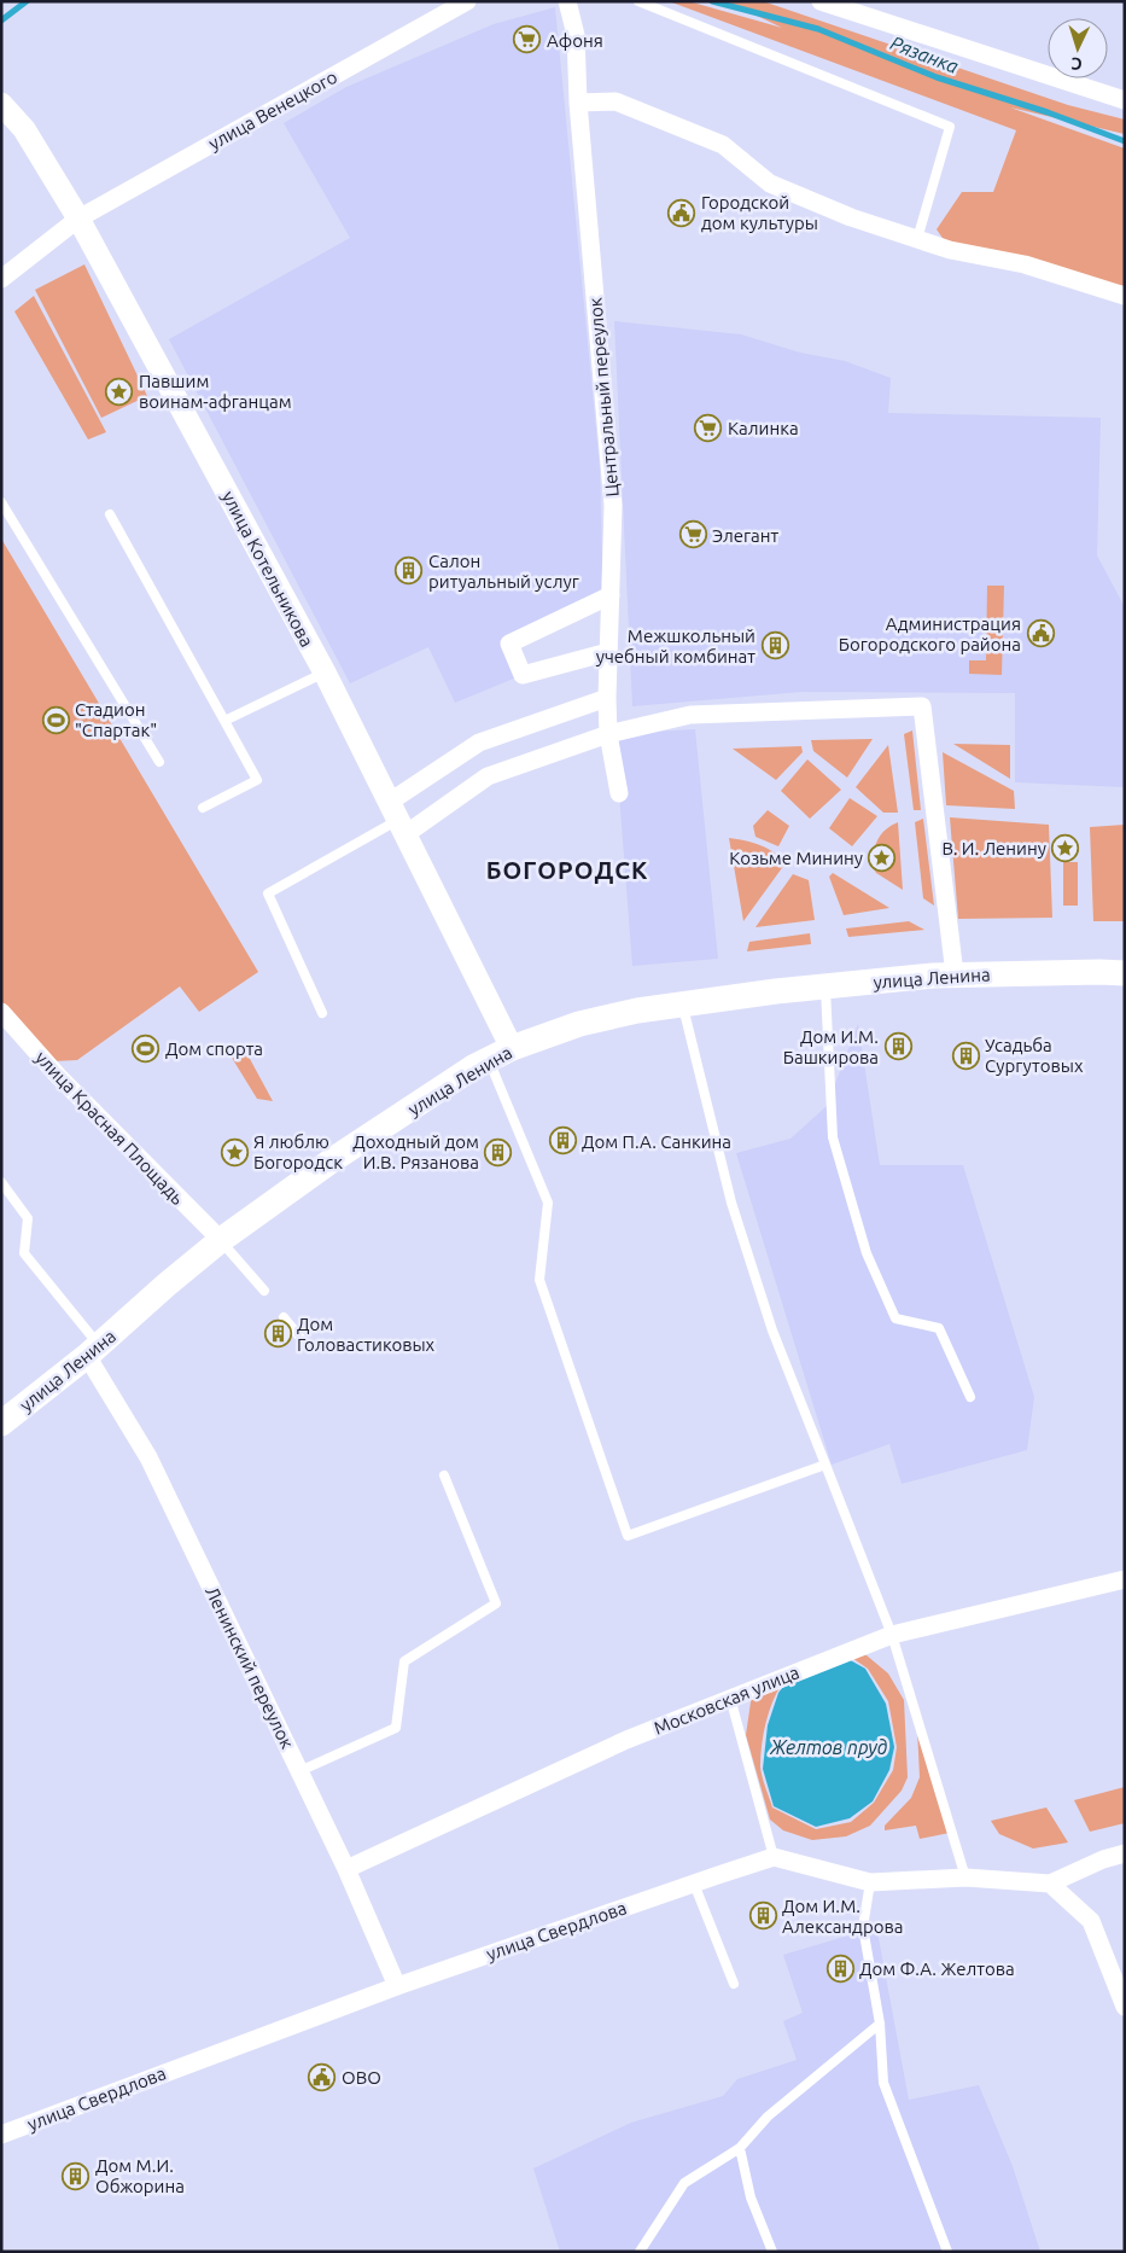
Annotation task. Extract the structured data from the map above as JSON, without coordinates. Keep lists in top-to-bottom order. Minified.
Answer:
{"streets":{"main road":["улица Ленина"],"street":["улица Венецкого","Центральный переулок","улица Котельникова","улица Красная Площадь","Ленинский переулок","Московская улица","улица Свердлова"]},"crossings":[["улица Венецкого","улица Котельникова"],["улица Котельникова","улица Ленина"],["улица Ленина","улица Красная Площадь"],["улица Ленина","Ленинский переулок"],["Ленинский переулок","Московская улица"],["Ленинский переулок","улица Свердлова"]],"districts":["БОГОРОДСК"],"water":["Рязанка","Желтов пруд"],"places":{"supermarket":["Афоня","Калинка","Элегант"],"public building":["Городской дом культуры","Администрация Богородского района","ОВО"],"place":["Павшим воинам-афганцам","В. И. Ленину","Козьме Минину","Я люблю Богородск"],"building":["Салон ритуальный услуг","Межшкольный учебный комбинат","Дом И.М. Башкирова","Усадьба Сургутовых","Дом П.А. Санкина","Доходный дом И.В. Рязанова","Дом Головастиковых","Дом И.М. Александрова","Дом Ф.А. Желтова","Дом М.И. Обжорина"],"sports":["Стадион \"Спартак\"","Дом спорта"]},"north":"bottom"}
